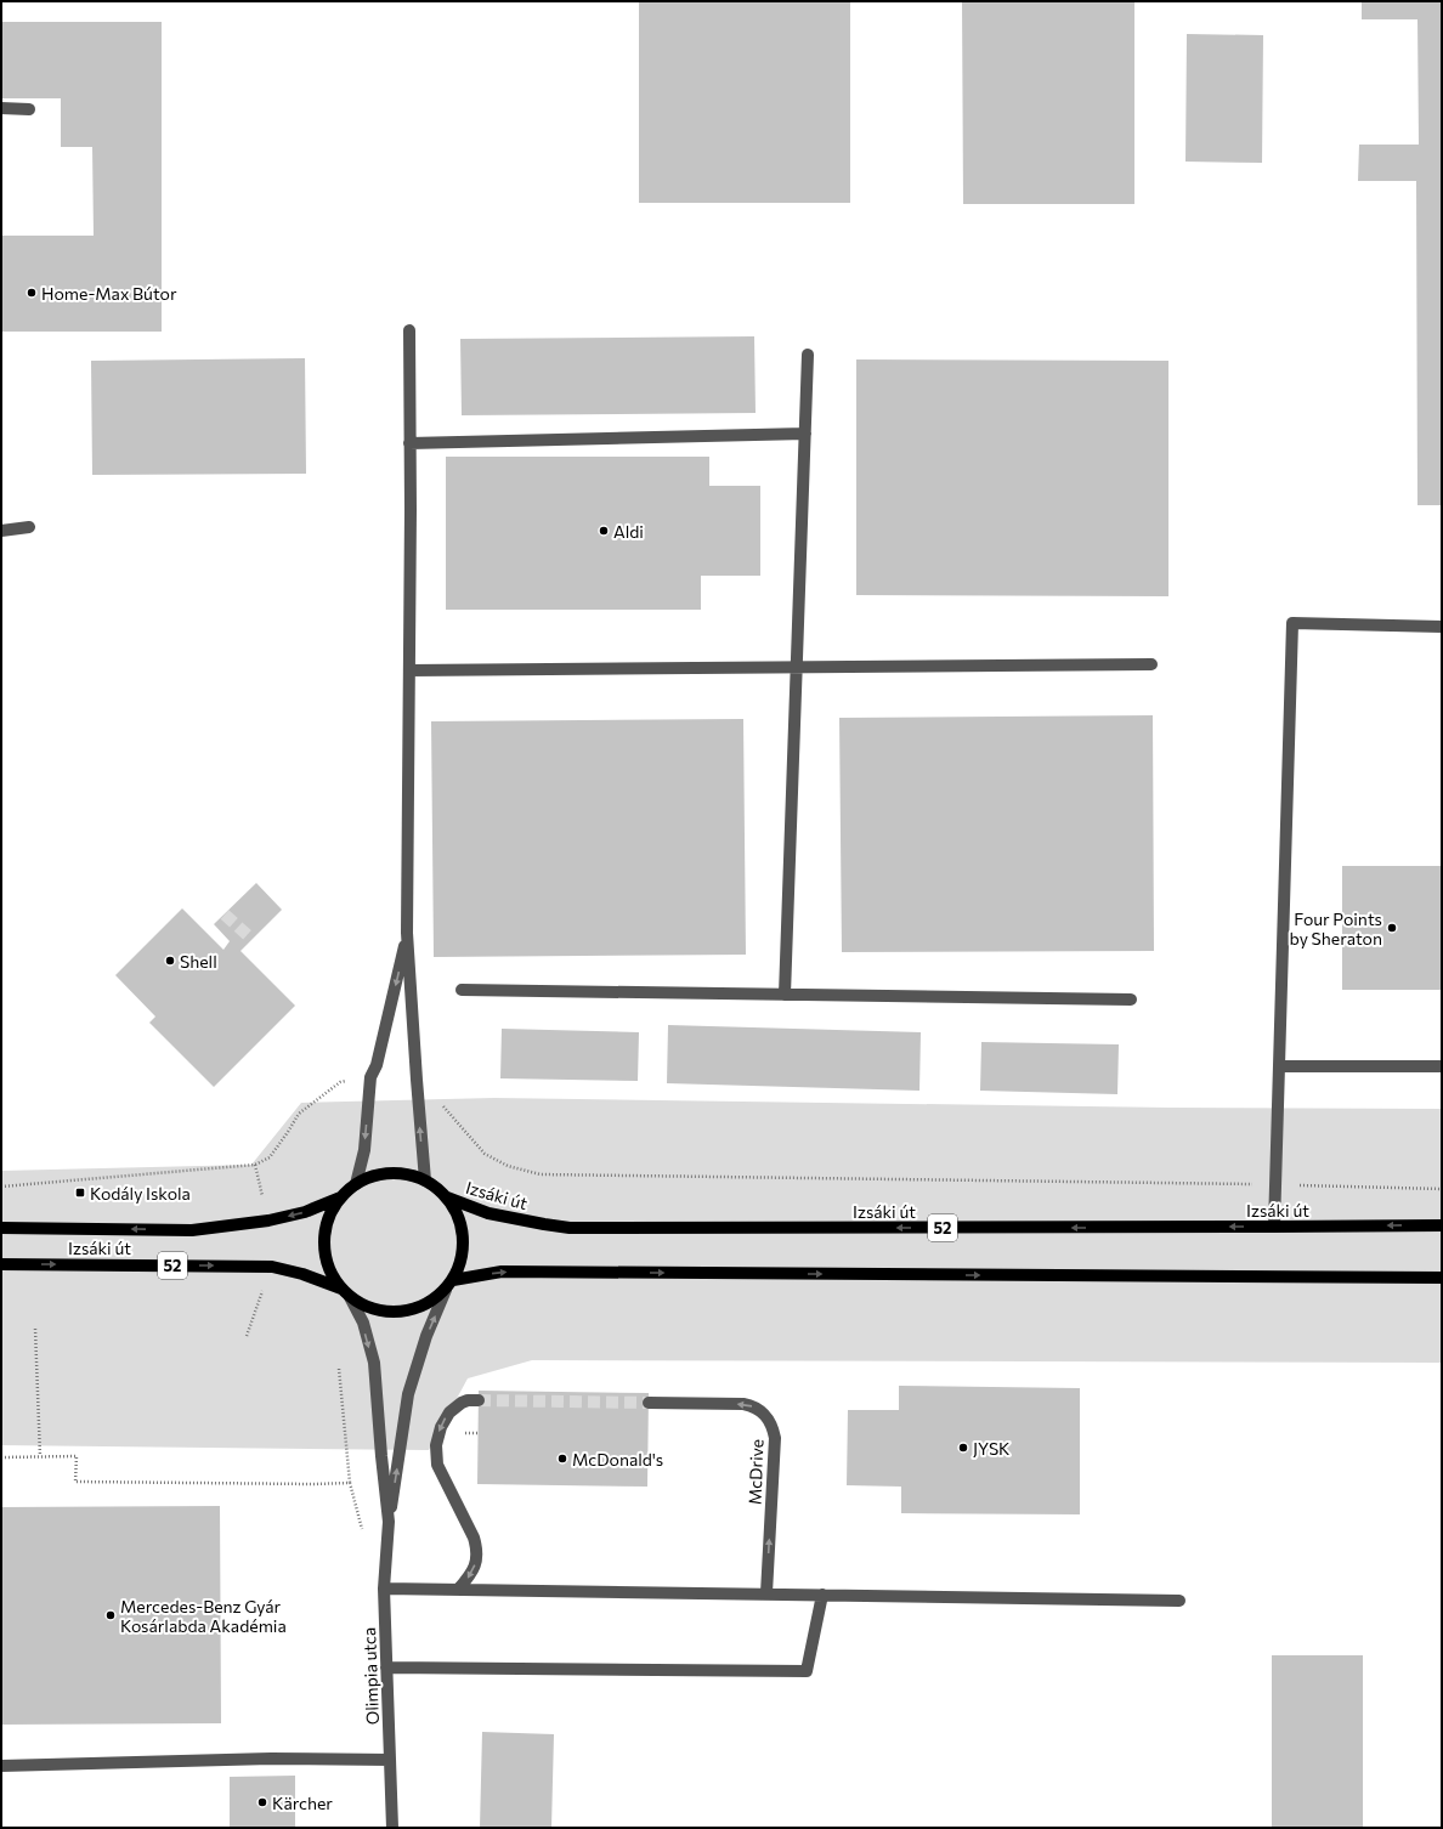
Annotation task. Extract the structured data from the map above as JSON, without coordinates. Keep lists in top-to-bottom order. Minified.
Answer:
{"streets":{"main road":["Izsáki út","52"],"street":["McDrive","Olimpia utca"]},"crossings":[["Izsáki út","52"],["Izsáki út","Olimpia utca"],["52","Olimpia utca"]],"places":{"other":["Home-Max Bútor","Aldi","Four Points by Sheraton","Shell","JYSK","McDonald's","Mercedes-Benz Gyár Kosárlabda Akadémia","Kärcher"],"transit":["Kodály Iskola"]}}
